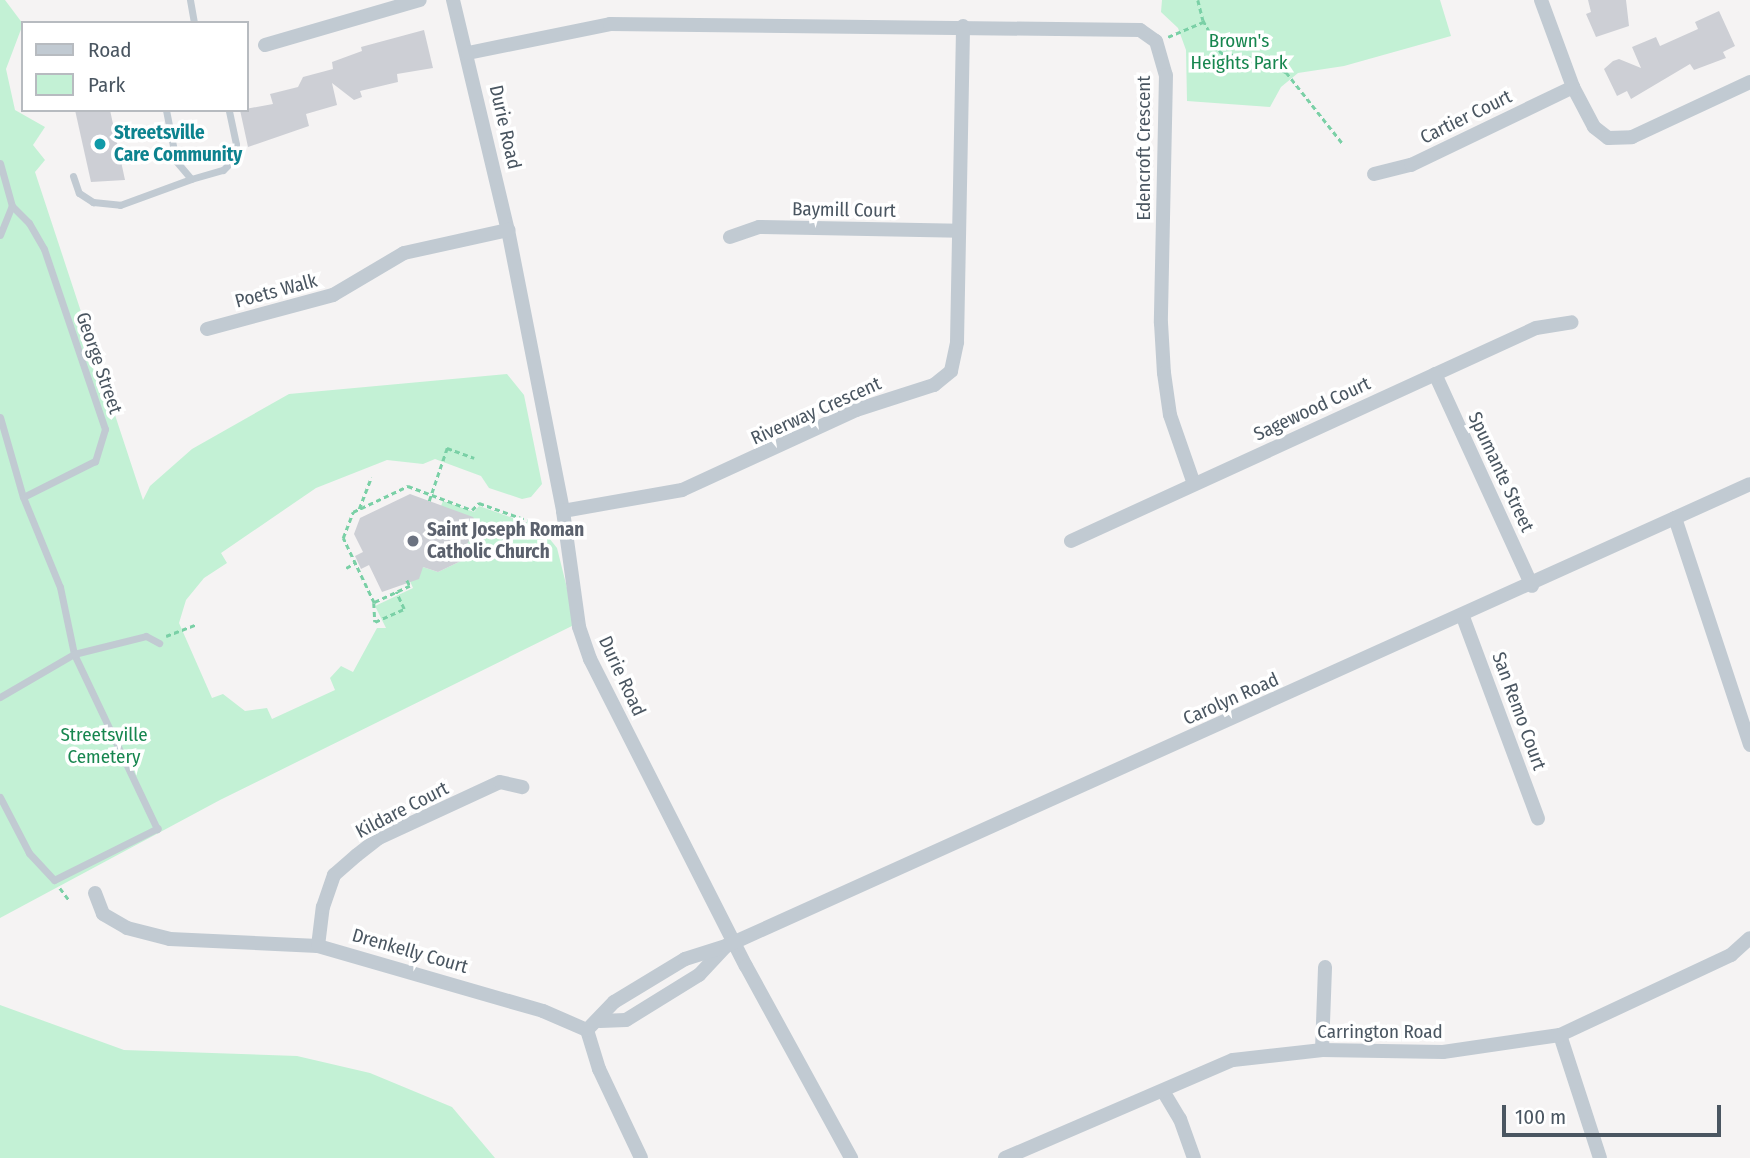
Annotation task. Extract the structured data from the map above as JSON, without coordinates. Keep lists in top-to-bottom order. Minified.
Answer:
{"streets":{"street":["Cartier Court","Durie Road","Edencroft Crescent","Baymill Court","Poets Walk","Sagewood Court","Riverway Crescent","Spumante Street","Carolyn Road","San Remo Court","Kildare Court","Drenkelly Court","Carrington Road"],"lane":["George Street"]},"crossings":[["Durie Road","Poets Walk"],["Durie Road","Riverway Crescent"],["Durie Road","Carolyn Road"],["Edencroft Crescent","Sagewood Court"],["Baymill Court","Riverway Crescent"],["Sagewood Court","Spumante Street"],["Spumante Street","Carolyn Road"],["Carolyn Road","San Remo Court"],["Carolyn Road","Drenkelly Court"],["Kildare Court","Drenkelly Court"]],"parks":["Brown's Heights Park","Streetsville Cemetery"],"places":["Streetsville Care Community","Saint Joseph Roman Catholic Church"],"legend":["Road","Park"],"scale_bar":"100 m"}
